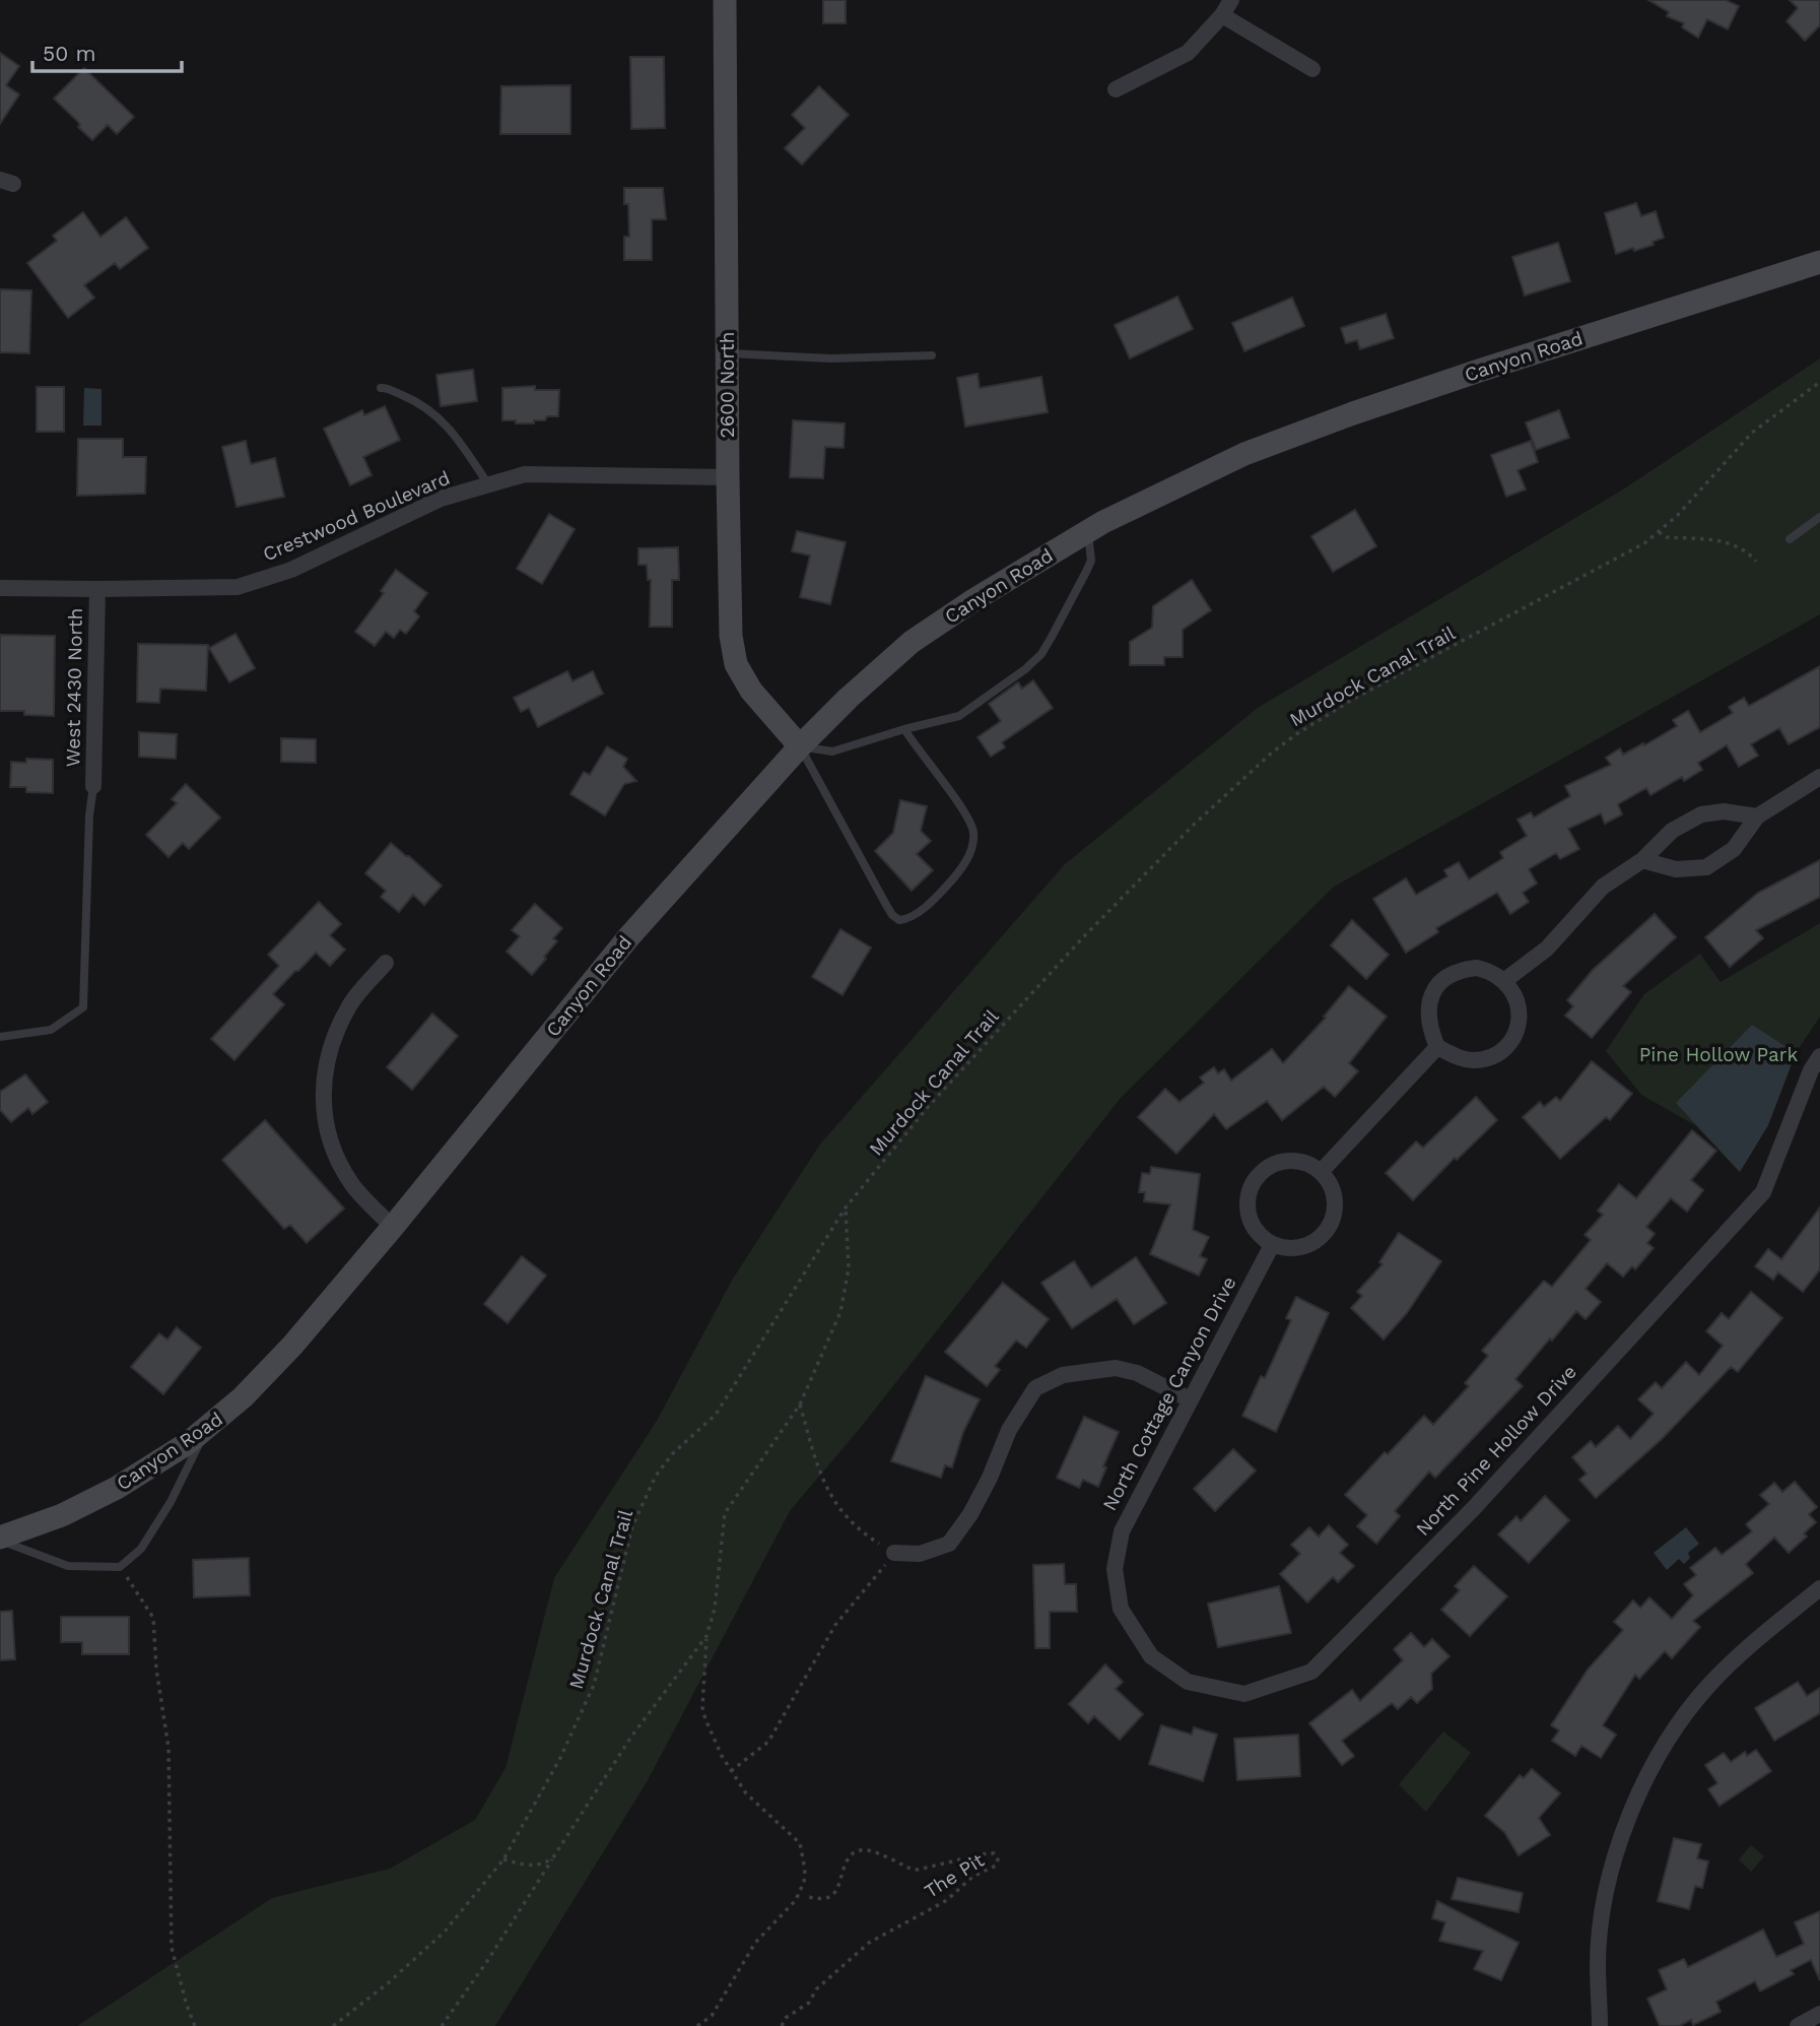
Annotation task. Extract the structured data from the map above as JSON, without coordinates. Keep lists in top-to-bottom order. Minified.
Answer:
{"streets":{"main road":["Canyon Road","2600 North"],"street":["Crestwood Boulevard","West 2430 North","North Cottage Canyon Drive","North Pine Hollow Drive"],"path":["Murdock Canal Trail","The Pit"]},"crossings":[["Canyon Road","2600 North"],["2600 North","Crestwood Boulevard"],["Crestwood Boulevard","West 2430 North"],["North Cottage Canyon Drive","North Pine Hollow Drive"]],"parks":["Pine Hollow Park"],"scale_bar":"50 m"}
